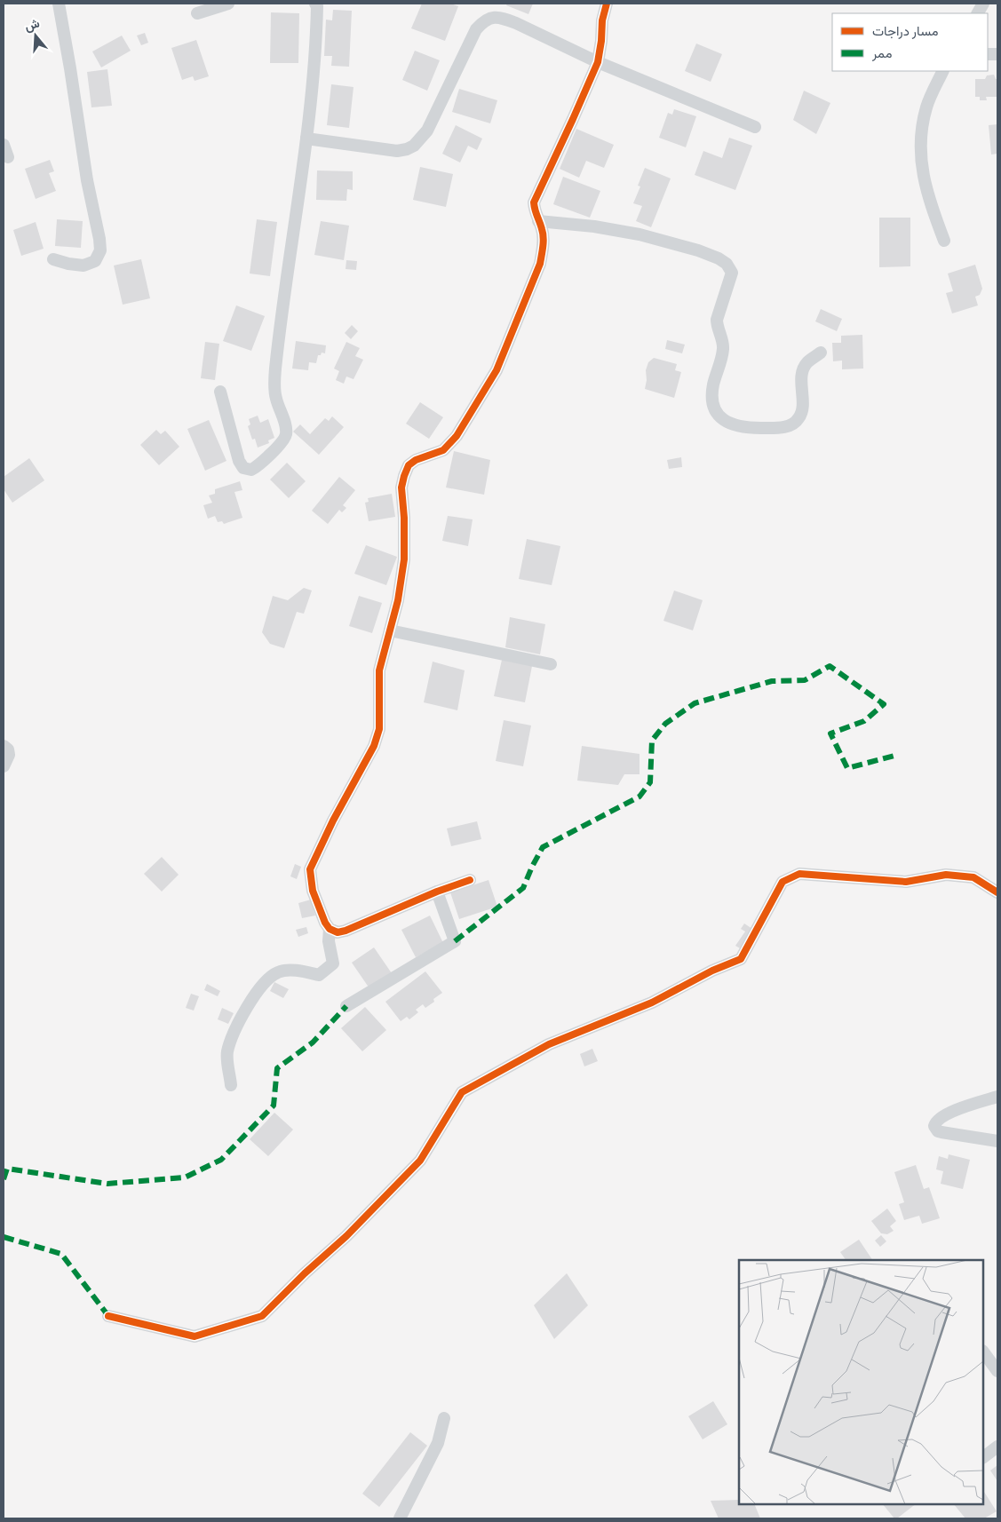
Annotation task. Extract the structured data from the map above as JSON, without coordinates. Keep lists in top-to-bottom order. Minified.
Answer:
{"legend":["مسار دراجات","ممر"],"north":"top"}
